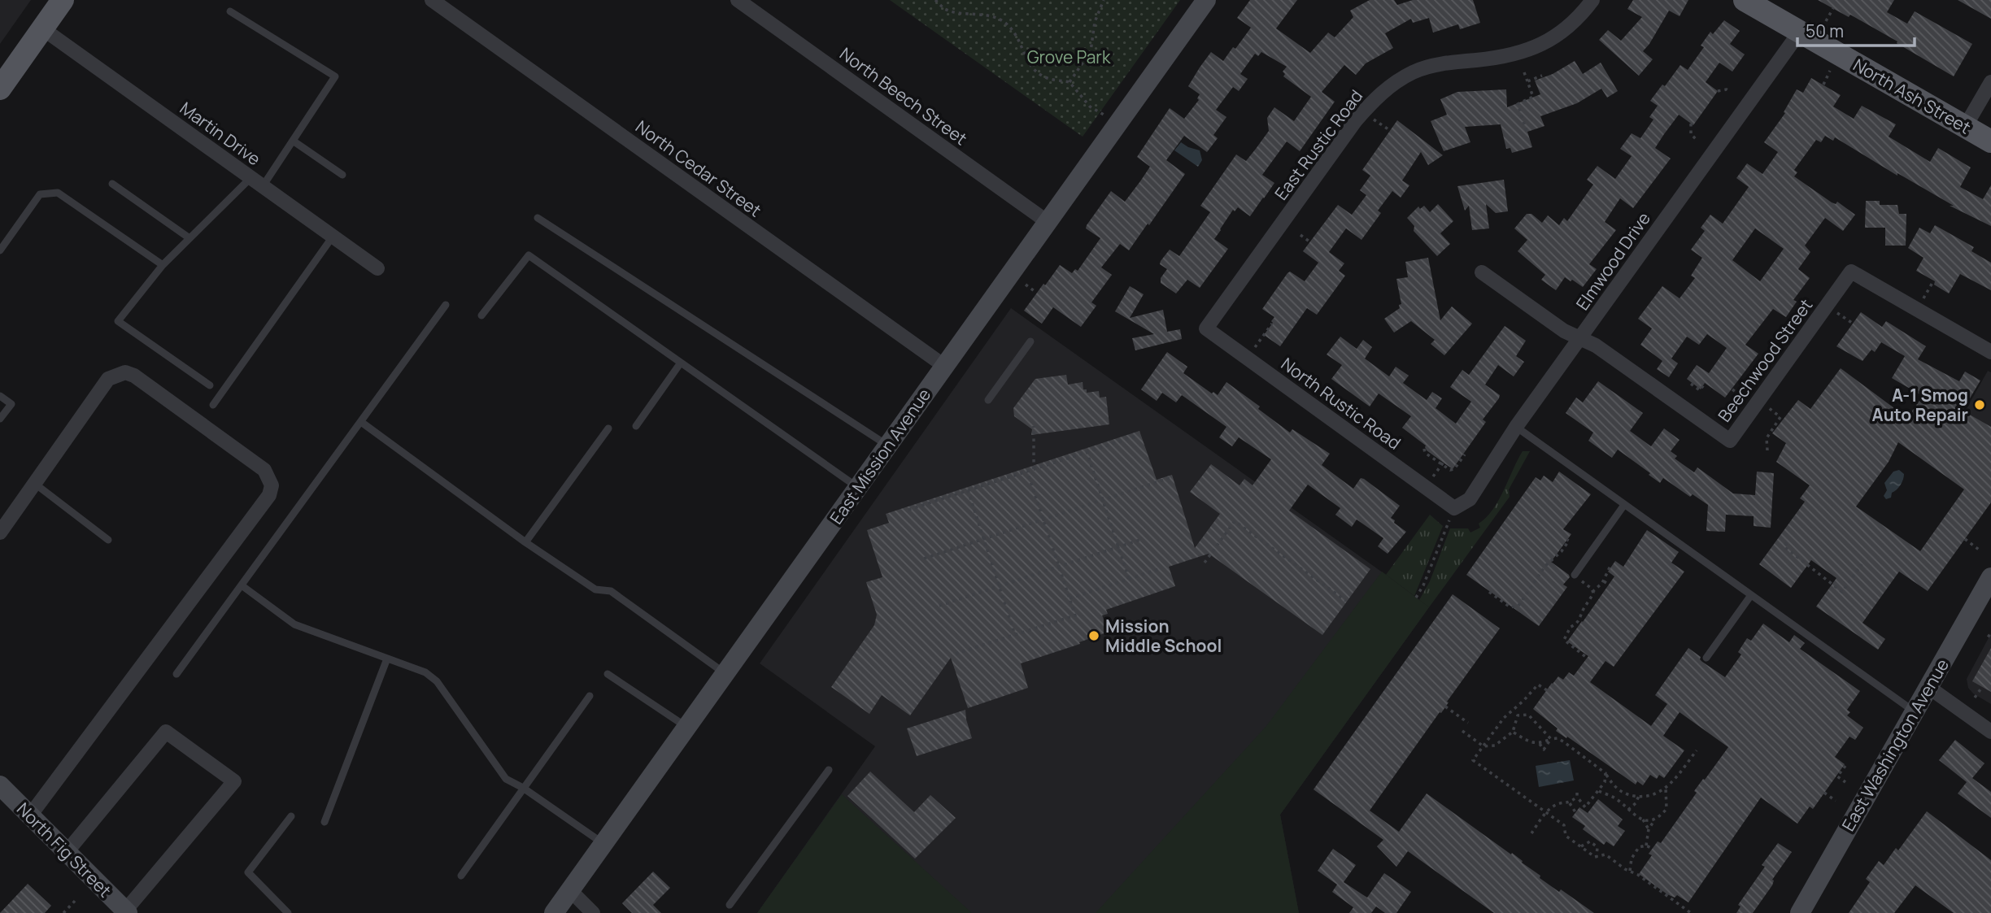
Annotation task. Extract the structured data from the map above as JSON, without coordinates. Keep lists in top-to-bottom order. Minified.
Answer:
{"streets":{"main road":["North Ash Street","East Mission Avenue","East Washington Avenue","North Fig Street"],"street":["North Beech Street","Martin Drive","East Rustic Road","North Cedar Street","Elmwood Drive","Beechwood Street","North Rustic Road"]},"crossings":[["North Beech Street","East Mission Avenue"],["North Ash Street","Elmwood Drive"],["East Rustic Road","North Rustic Road"],["North Cedar Street","East Mission Avenue"],["Elmwood Drive","Beechwood Street"],["Elmwood Drive","North Rustic Road"]],"parks":["Grove Park"],"places":["A-1 Smog Auto Repair","Mission Middle School"],"scale_bar":"50 m"}
